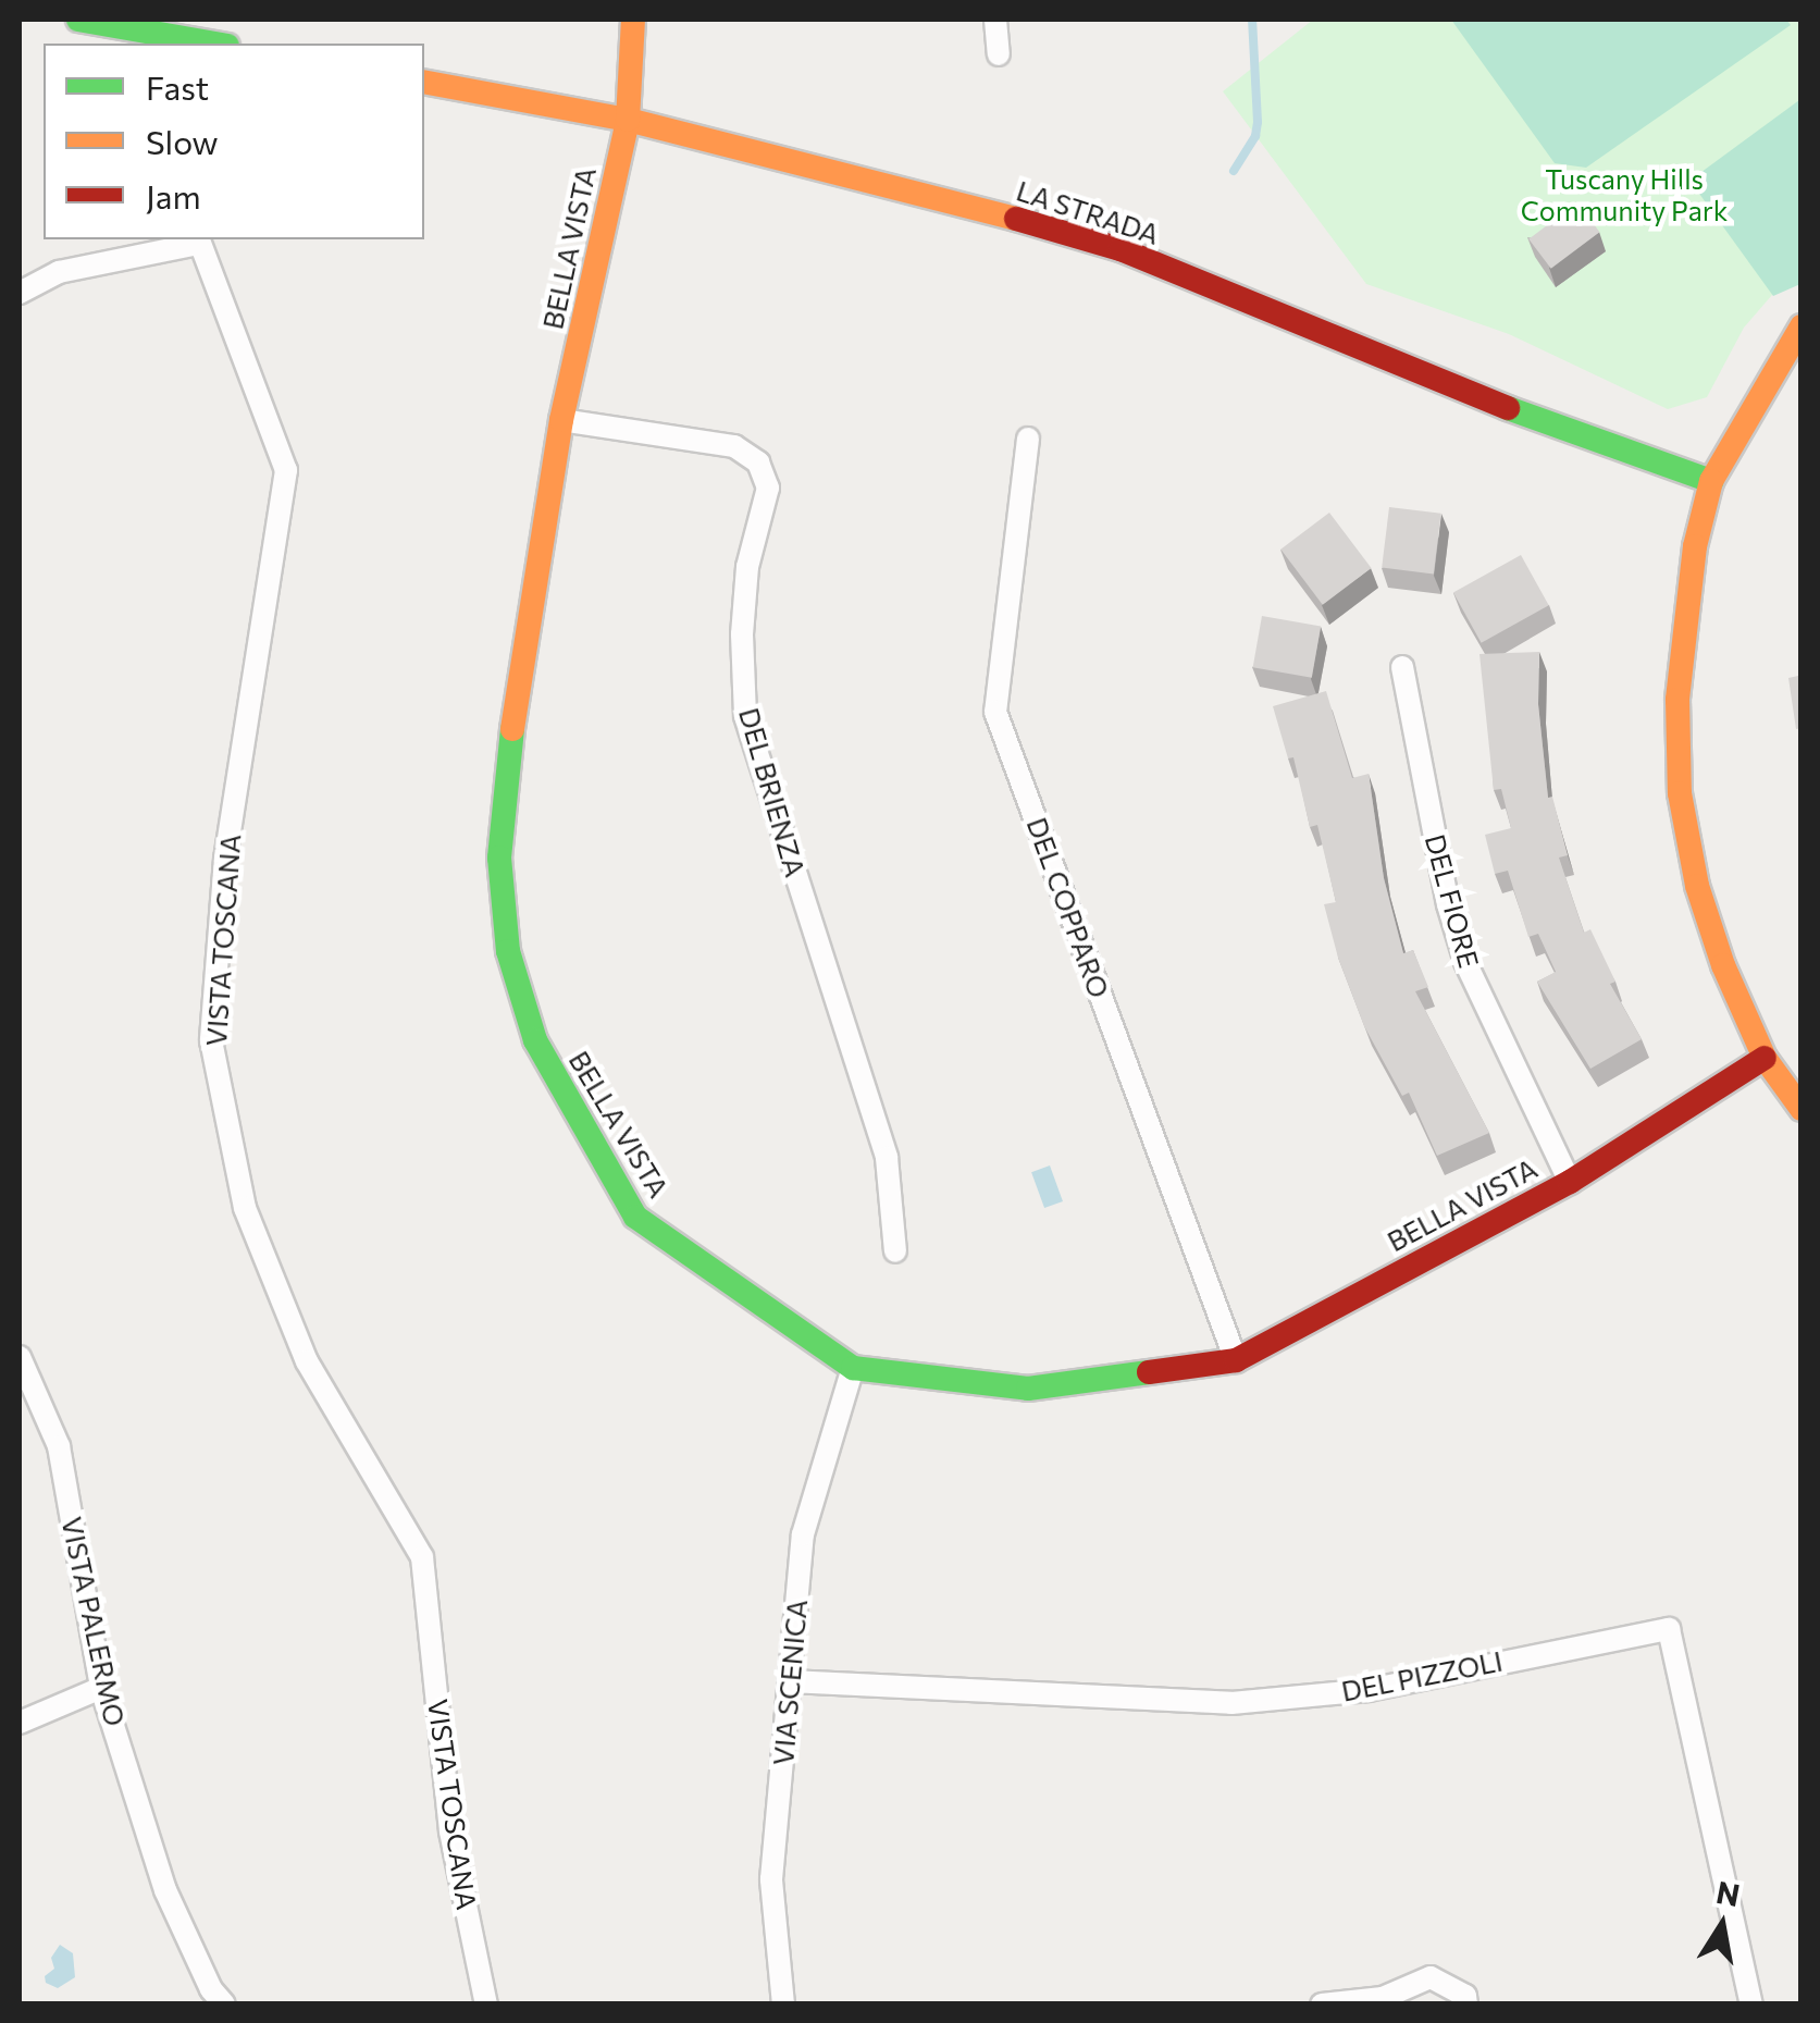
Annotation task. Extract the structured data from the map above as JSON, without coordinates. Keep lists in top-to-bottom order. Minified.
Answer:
{"streets":{"street":["LA STRADA","BELLA VISTA","DEL BRIENZA","DEL FIORE","DEL COPPARO","VISTA TOSCANA","VISTA PALERMO","DEL PIZZOLI","VIA SCENICA"]},"crossings":[["LA STRADA","BELLA VISTA"],["BELLA VISTA","DEL BRIENZA"],["BELLA VISTA","DEL FIORE"],["BELLA VISTA","DEL COPPARO"],["BELLA VISTA","VIA SCENICA"],["DEL PIZZOLI","VIA SCENICA"]],"parks":["Tuscany Hills Community Park"],"legend":["Fast","Slow","Jam"],"north":"top"}
